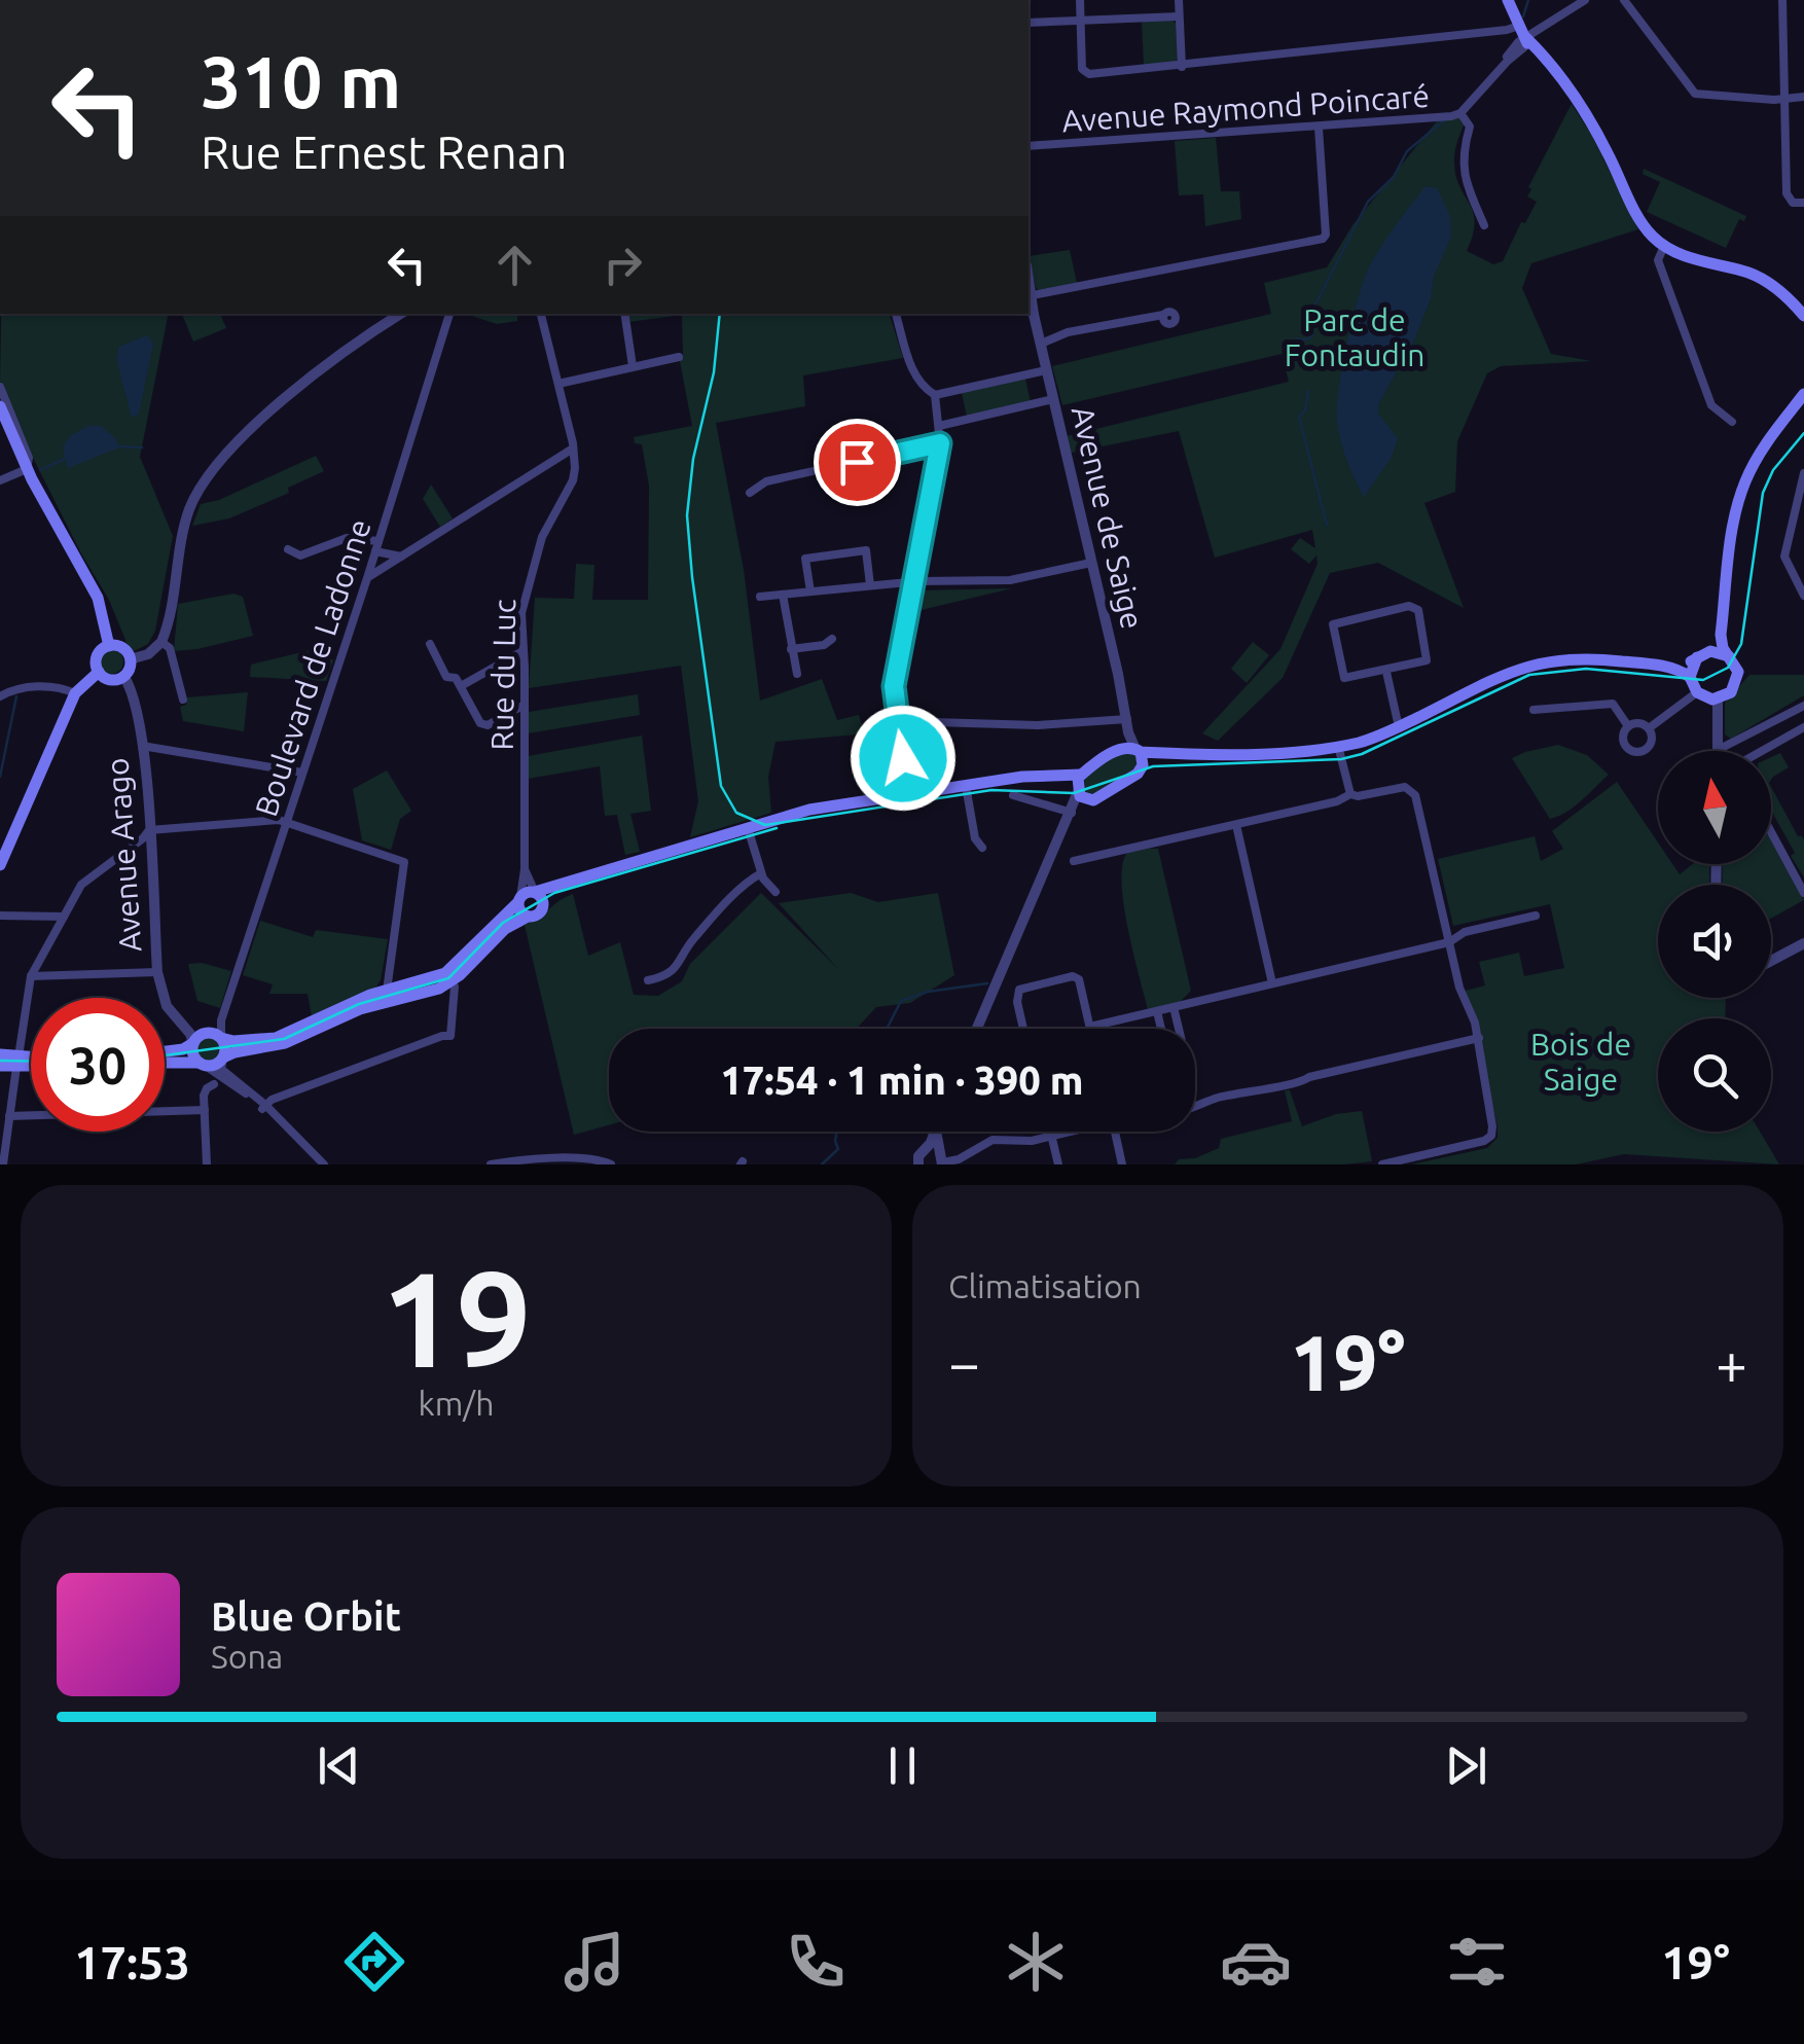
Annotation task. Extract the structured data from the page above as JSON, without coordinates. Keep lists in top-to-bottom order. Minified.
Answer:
{"streets":{"street":["Avenue Raymond Poincaré","Avenue de Saige","Boulevard de Ladonne","Rue du Luc","Avenue Arago"]},"crossings":[["Boulevard de Ladonne","Avenue Arago"]],"parks":["Parc de Fontaudin","Bois de Saige"],"north":"top","page":{"turn":["310 m","Rue Ernest Renan"],"limit":"30","trip":"17:54 · 1 min · 390 m","tile":[["19","km/h"],"Climatisation"],"heat":["−","19°","+"],"song":["Blue Orbit","Sona"],"tabs":["17:53","19°"]}}
